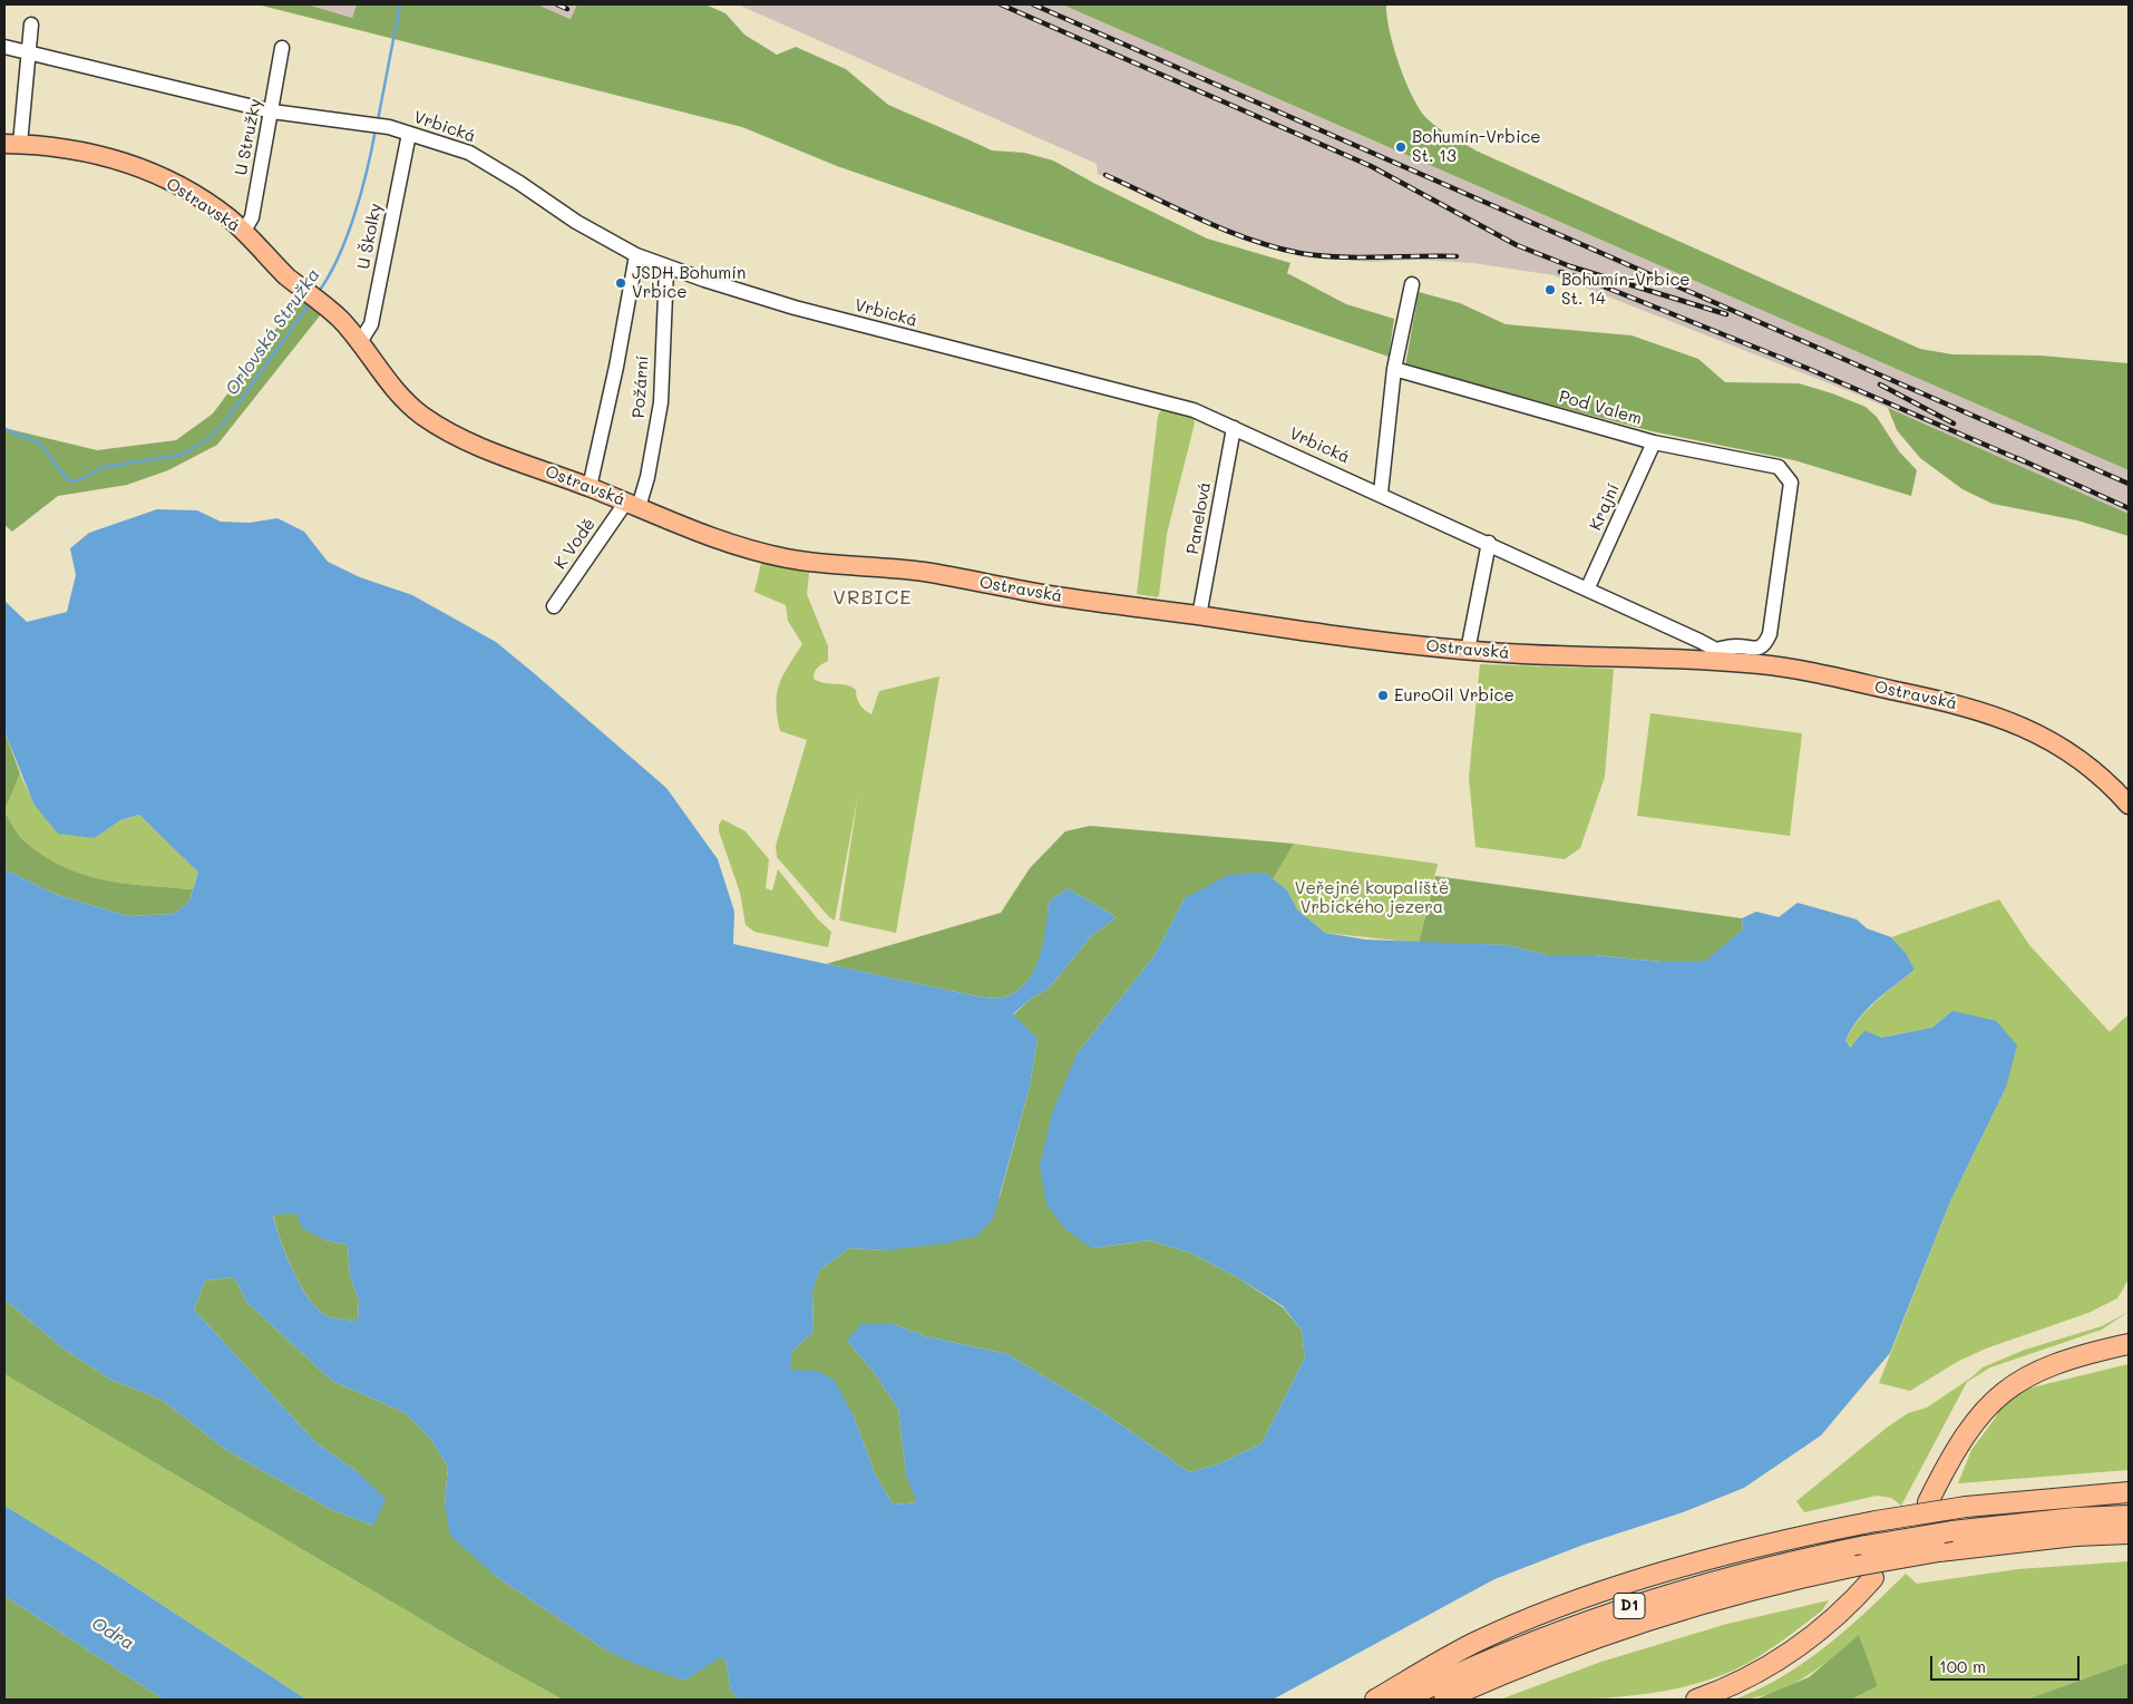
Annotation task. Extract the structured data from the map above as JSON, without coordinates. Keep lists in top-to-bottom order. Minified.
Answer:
{"streets":{"highway":["D1"],"main road":["Ostravská"],"street":["Vrbická","U Stružky","U Školky","Požární","Pod Valem","Krajní","Panelová","K Vodě"]},"crossings":[["Vrbická","U Stružky"],["Vrbická","Ostravská"],["Vrbická","U Školky"],["Vrbická","Požární"],["Vrbická","Pod Valem"],["Vrbická","Krajní"],["Vrbická","Panelová"],["U Stružky","Ostravská"],["Ostravská","U Školky"],["Ostravská","Požární"],["Ostravská","Pod Valem"],["Ostravská","Panelová"],["Ostravská","K Vodě"],["Požární","K Vodě"],["Pod Valem","Krajní"]],"districts":["VRBICE"],"water":["Orlovská Stružka","Odra"],"parks":["Veřejné koupaliště Vrbického jezera"],"places":["Bohumín-Vrbice St. 13","JSDH Bohumín Vrbice","Bohumín-Vrbice St. 14","EuroOil Vrbice"],"scale_bar":"100 m"}
